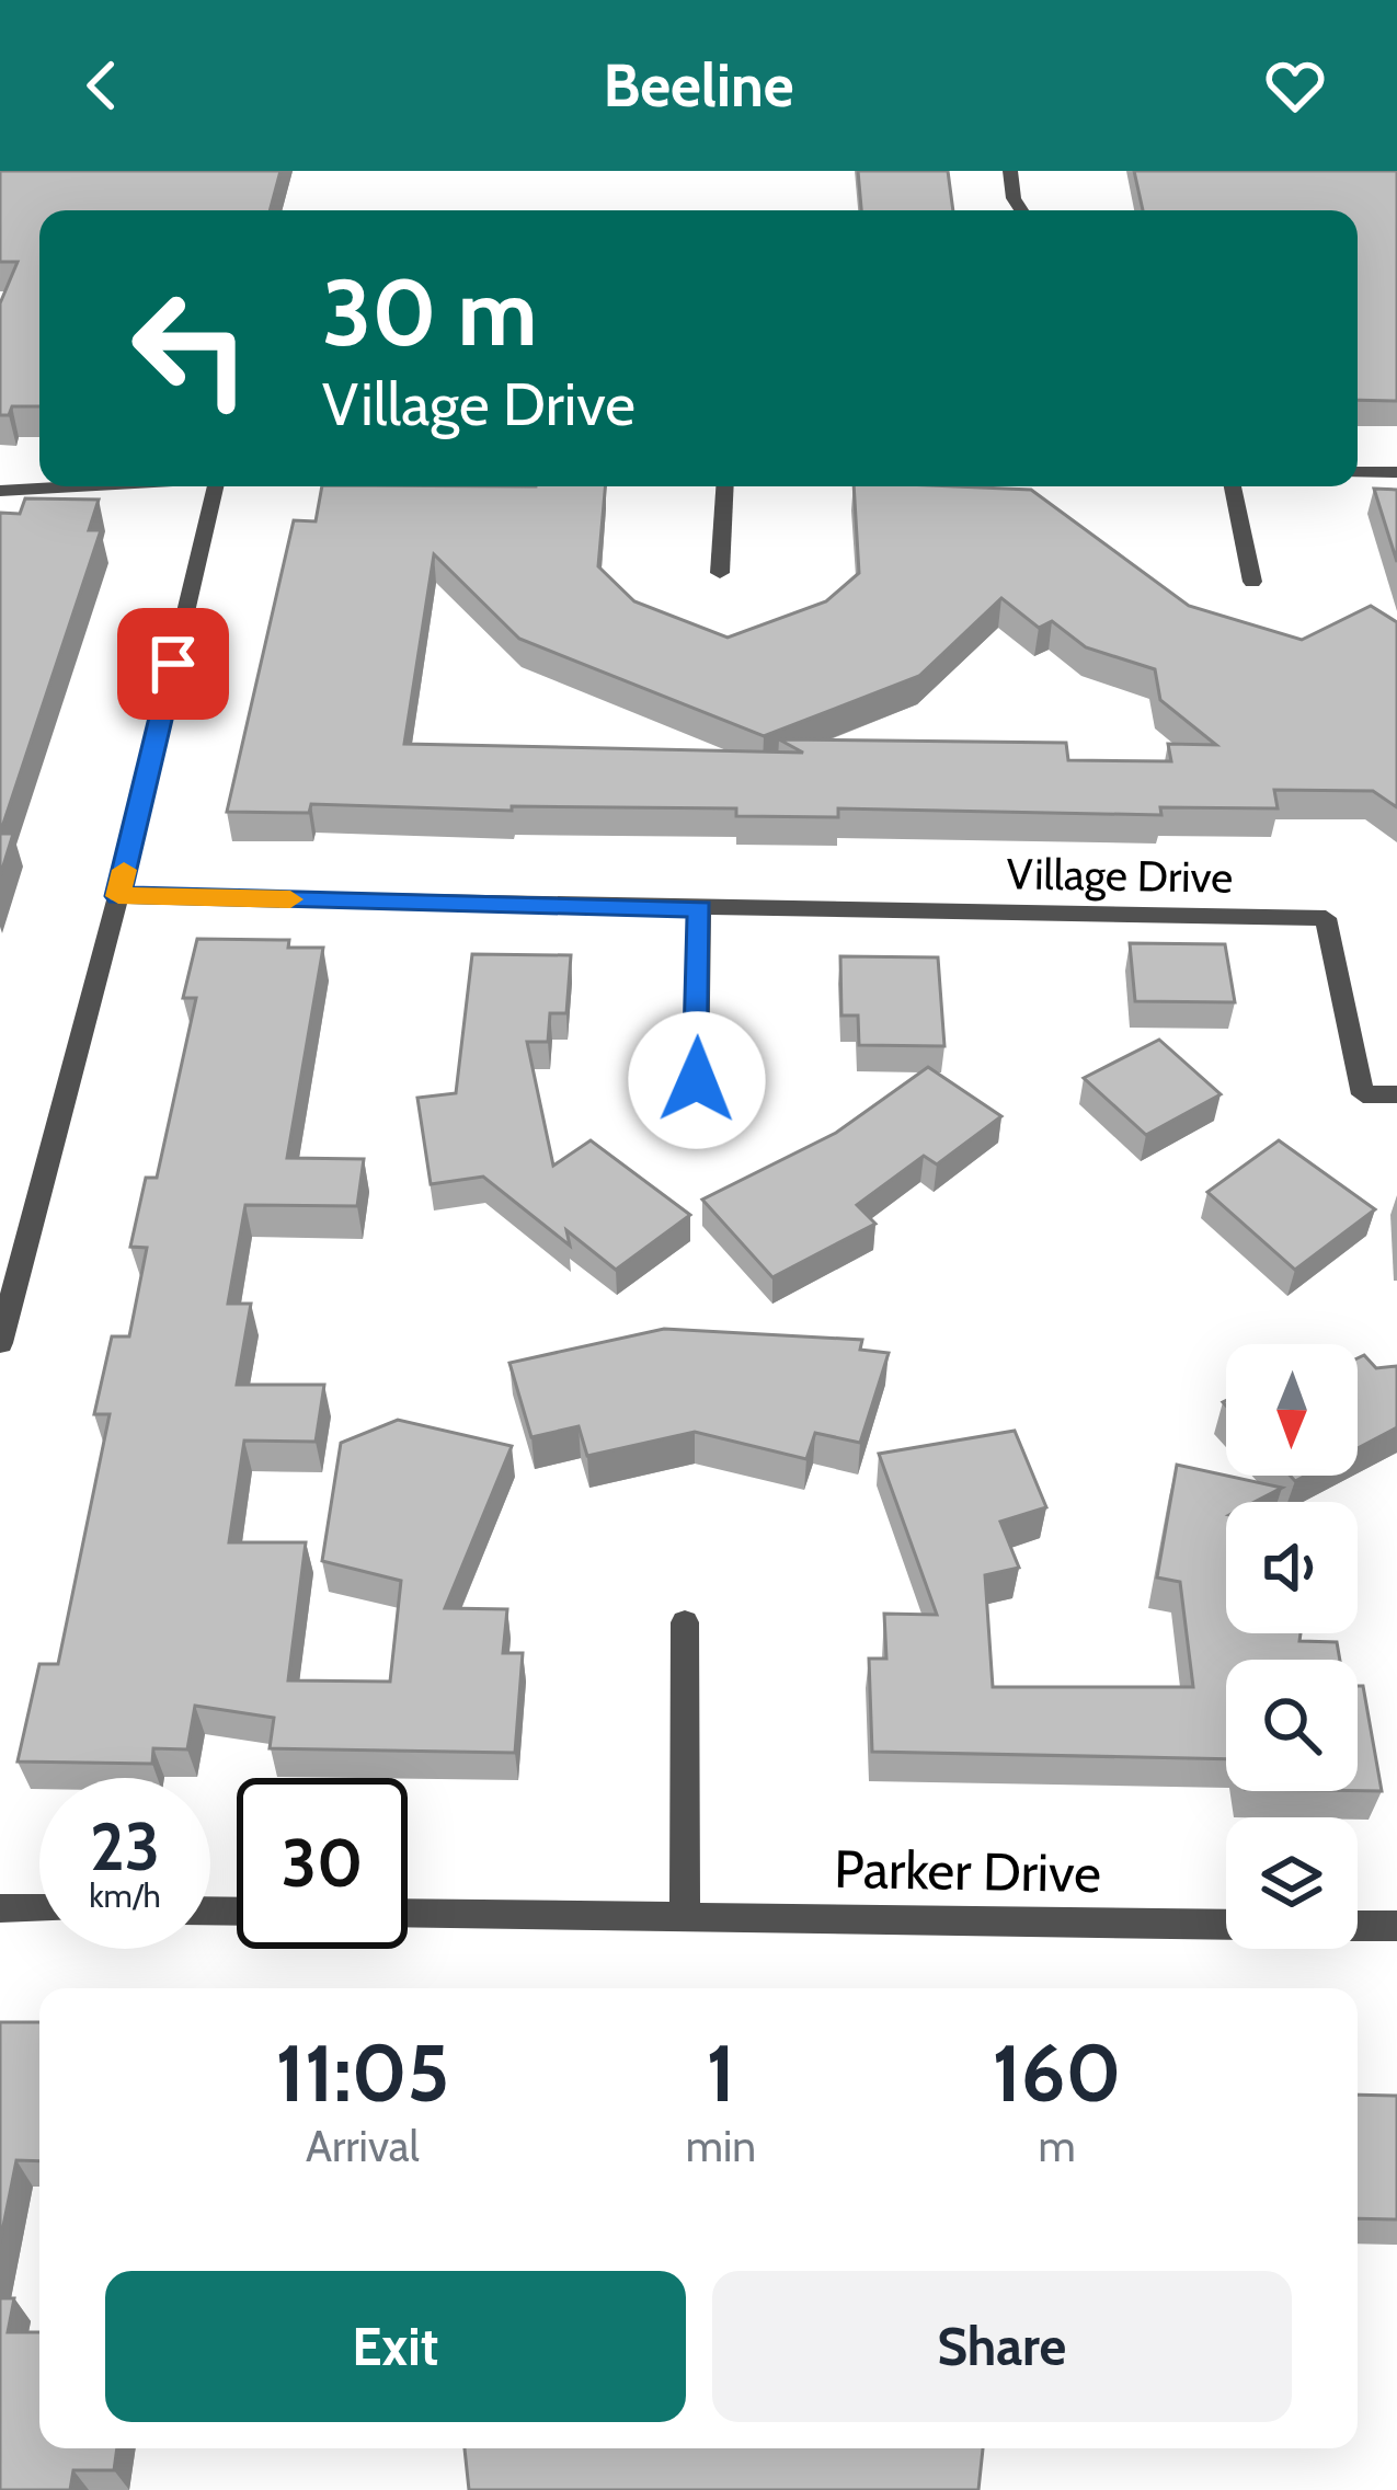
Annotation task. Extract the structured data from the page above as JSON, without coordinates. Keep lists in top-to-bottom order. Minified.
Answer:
{"streets":{"street":["Village Drive","Parker Drive"]},"north":"bottom","page":{"header":"Beeline","turn":["30 m","Village Drive"],"speed":"23 km/h","limit":"30","eta":["11:05","Arrival","1","min","160","m"],"buttons":["Exit","Share"]}}
